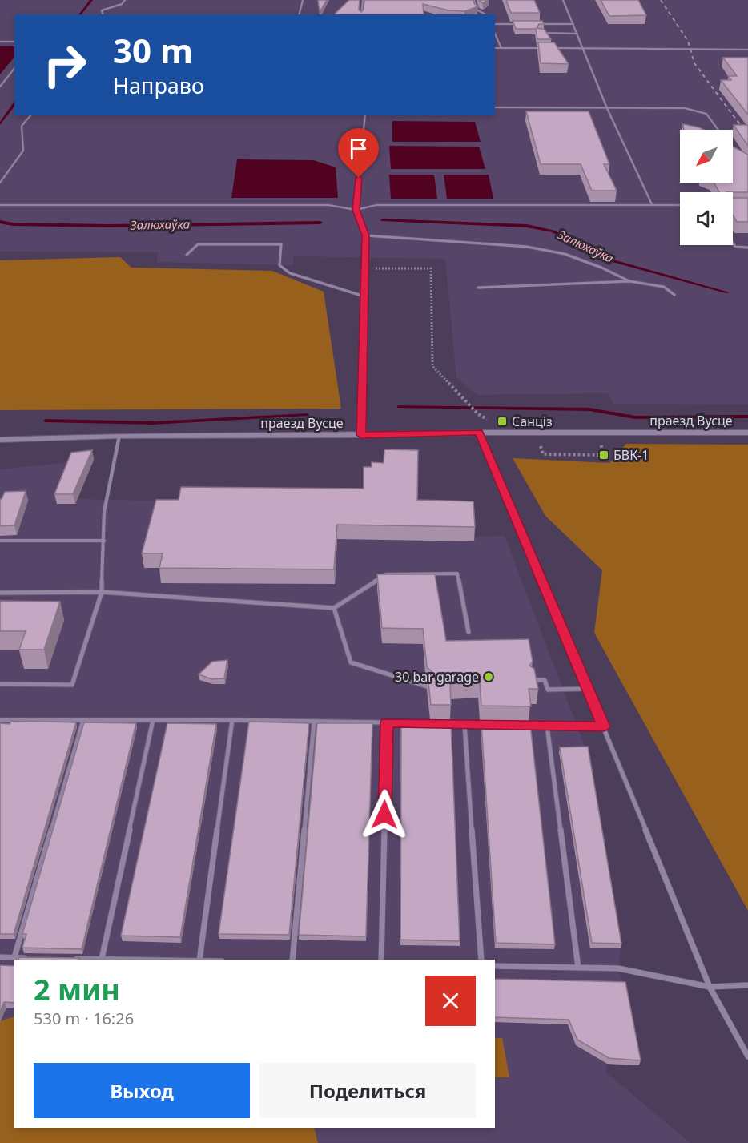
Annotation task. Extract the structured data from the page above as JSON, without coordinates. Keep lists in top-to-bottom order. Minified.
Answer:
{"streets":{"street":["праезд Вусце"]},"water":["Залюхаўка"],"places":{"transit":["Санціз","БВК-1"],"other":["30 bar garage"]},"north":"bottom left","page":{"turn":["30 m","Направо"],"heading":["2 мин","530 m · 16:26"],"buttons":["Выход","Поделиться"]}}
